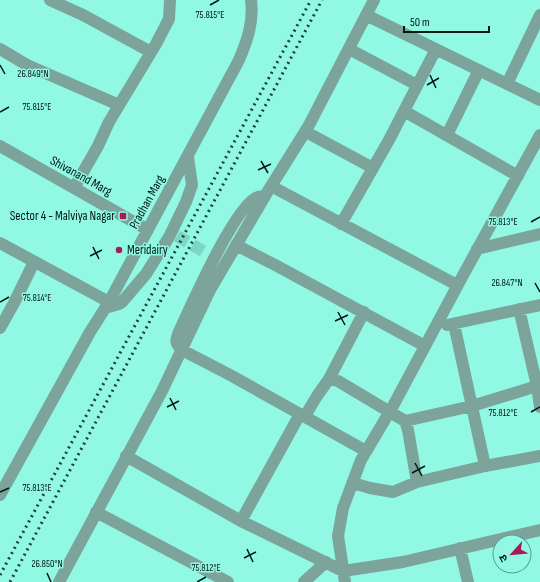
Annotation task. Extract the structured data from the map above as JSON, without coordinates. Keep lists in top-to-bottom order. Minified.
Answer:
{"streets":{"street":["Shivanand Marg","Pradhan Marg"]},"crossings":[["Shivanand Marg","Pradhan Marg"]],"places":{"transit":["Sector 4 - Malviya Nagar"],"other":["Meridairy"]},"scale_bar":"50 m","north":"bottom left","coordinates":["75.815°E","26.849°N","75.813°E","26.847°N","75.814°E","75.812°E","26.850°N"]}
